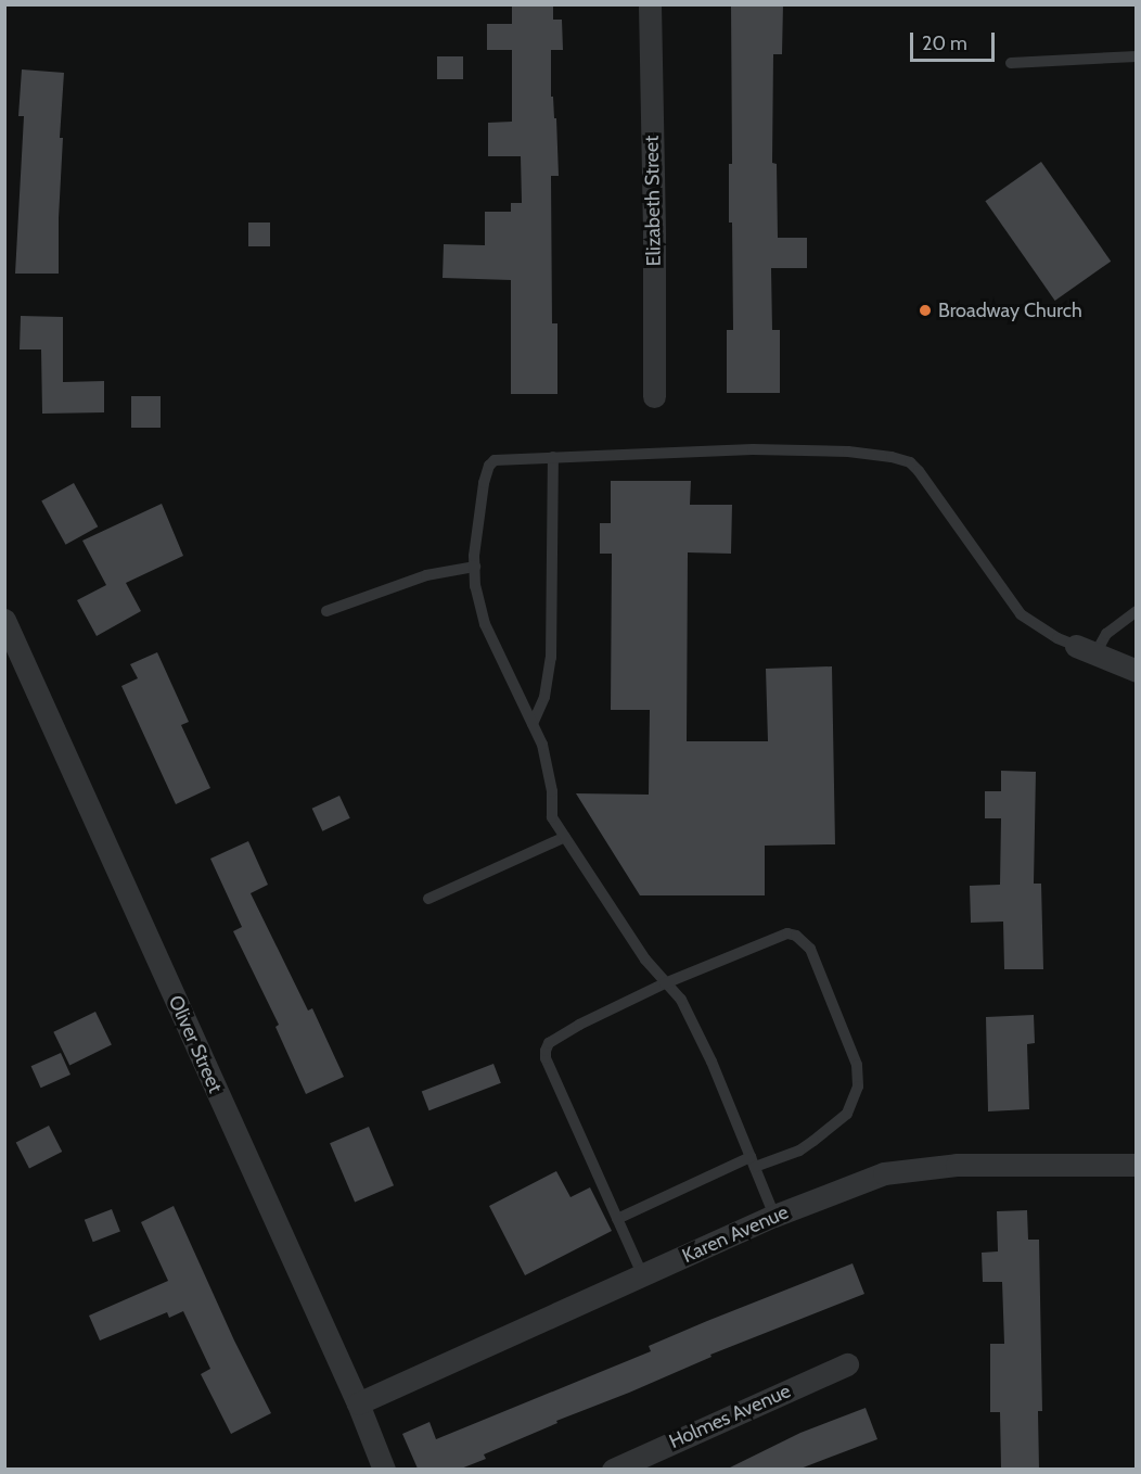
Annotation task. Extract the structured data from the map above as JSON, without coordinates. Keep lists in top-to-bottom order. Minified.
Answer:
{"streets":{"street":["Elizabeth Street","Oliver Street","Karen Avenue","Holmes Avenue"]},"crossings":[["Oliver Street","Karen Avenue"]],"places":["Broadway Church"],"scale_bar":"20 m"}
